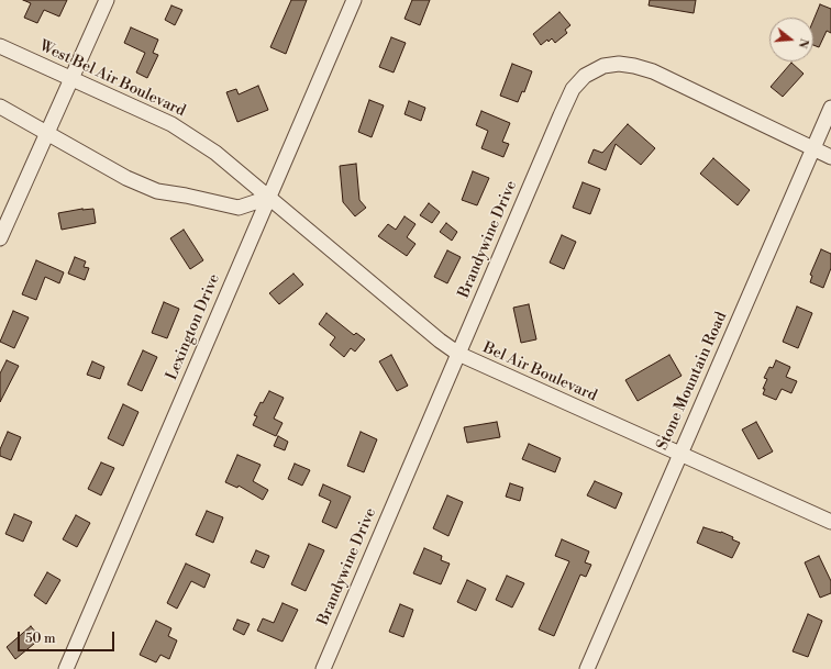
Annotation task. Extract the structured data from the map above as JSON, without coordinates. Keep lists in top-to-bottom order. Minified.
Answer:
{"streets":{"street":["West Bel Air Boulevard","Brandywine Drive","Lexington Drive","Bel Air Boulevard","Stone Mountain Road"]},"crossings":[["West Bel Air Boulevard","Lexington Drive"],["West Bel Air Boulevard","Bel Air Boulevard"],["Brandywine Drive","Bel Air Boulevard"],["Brandywine Drive","Stone Mountain Road"],["Lexington Drive","Bel Air Boulevard"],["Bel Air Boulevard","Stone Mountain Road"]],"scale_bar":"50 m","north":"right"}
